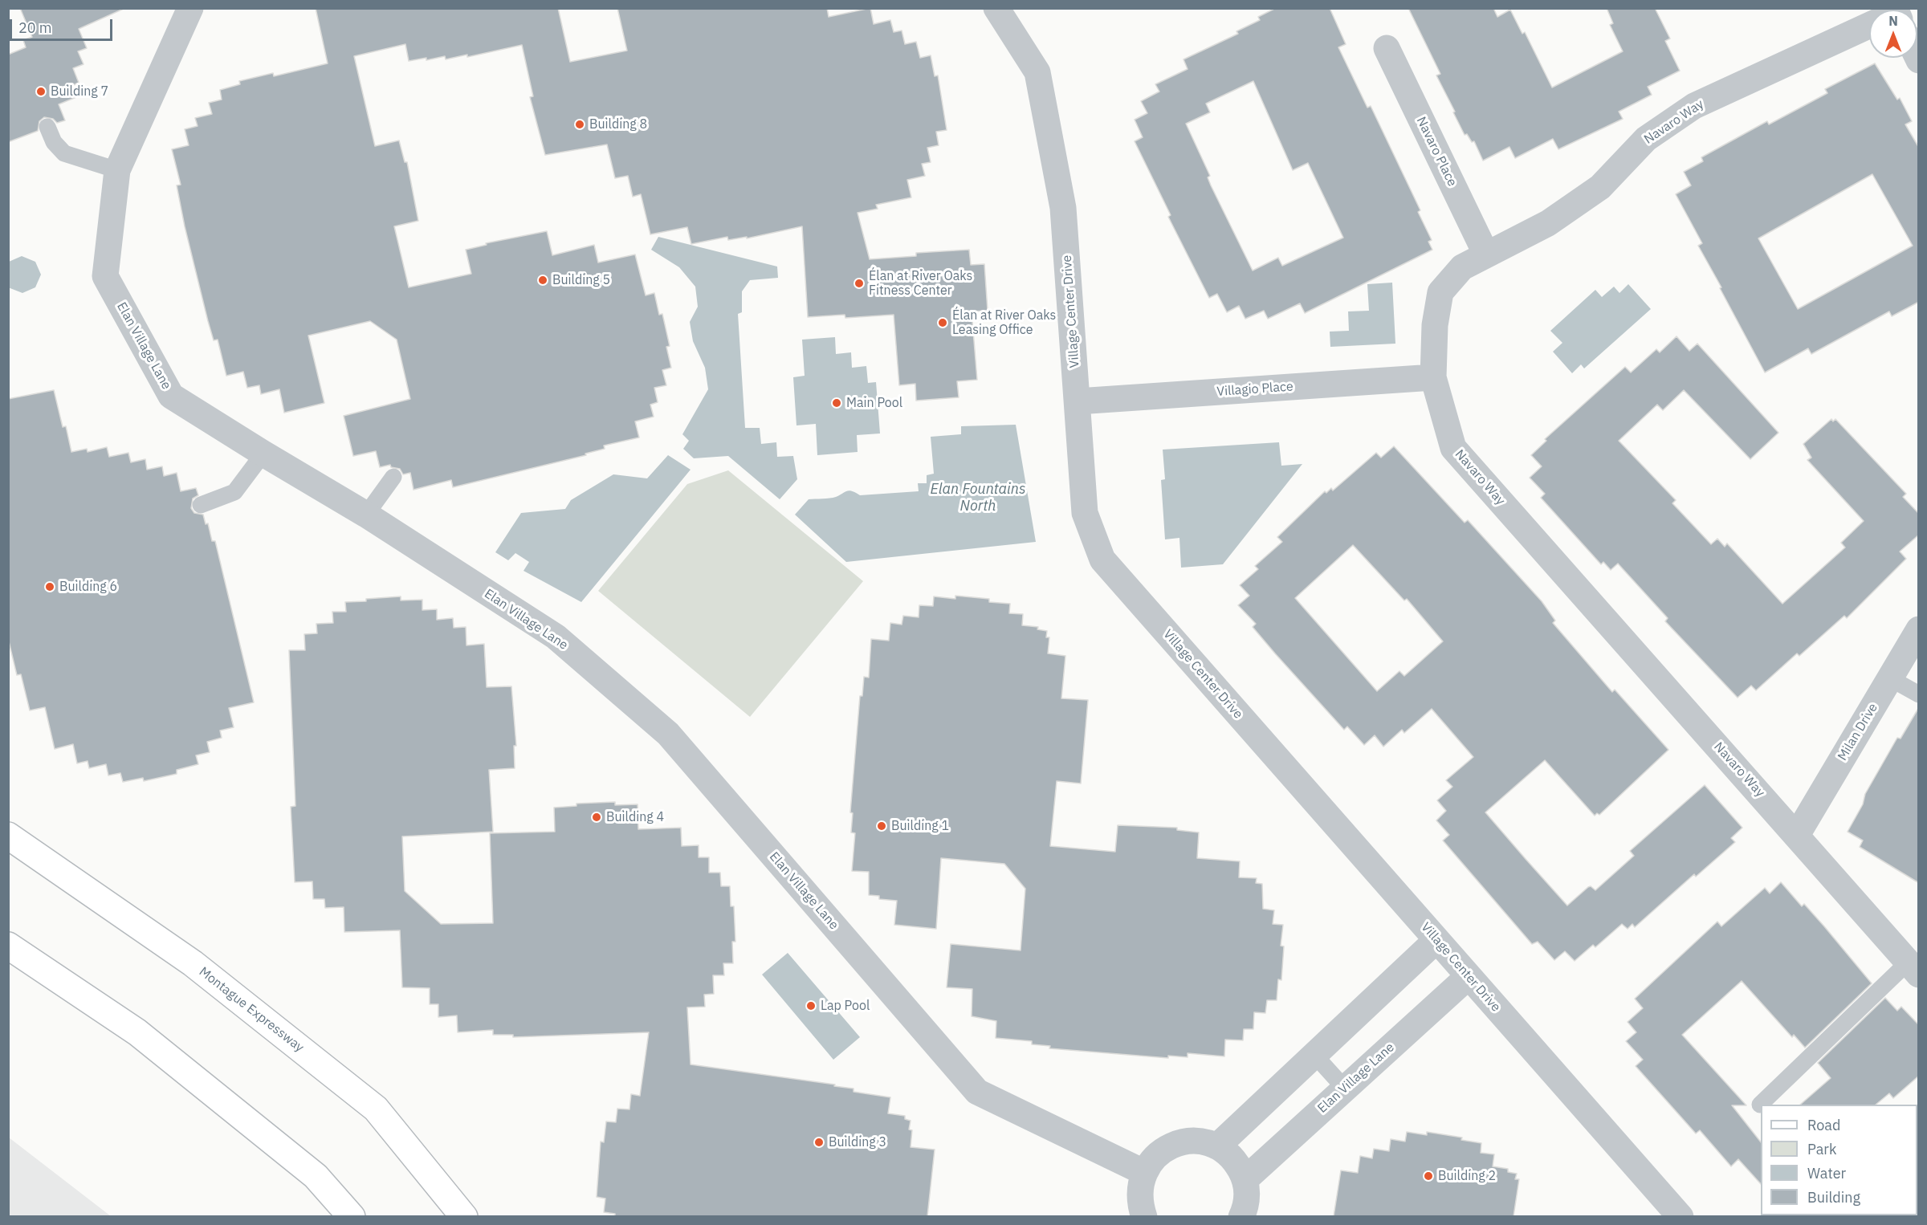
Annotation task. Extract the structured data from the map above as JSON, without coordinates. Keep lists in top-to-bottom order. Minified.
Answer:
{"streets":{"main road":["Montague Expressway"],"street":["Navaro Way","Navaro Place","Village Center Drive","Elan Village Lane","Villagio Place","Milan Drive"]},"crossings":[["Navaro Way","Navaro Place"],["Navaro Way","Villagio Place"],["Navaro Way","Milan Drive"],["Village Center Drive","Elan Village Lane"],["Village Center Drive","Villagio Place"]],"water":["Elan Fountains North"],"places":["Building 7","Building 8","Building 5","Élan at River Oaks Fitness Center","Élan at River Oaks Leasing Office","Main Pool","Building 6","Building 4","Building 1","Lap Pool","Building 3","Building 2"],"legend":["Road","Park","Water","Building"],"scale_bar":"20 m","north":"top"}
